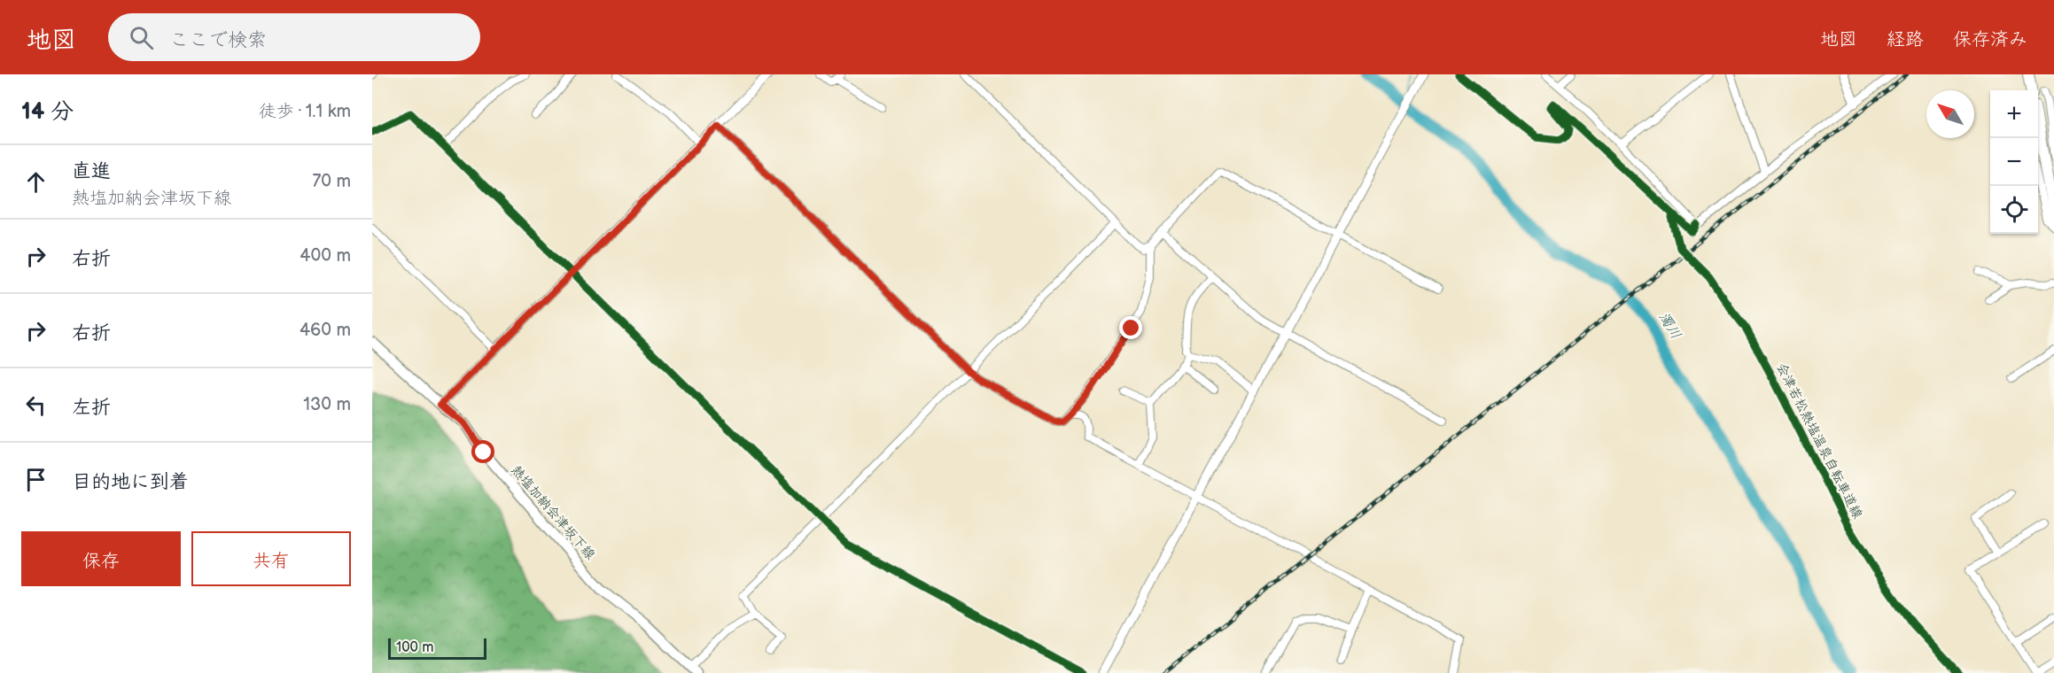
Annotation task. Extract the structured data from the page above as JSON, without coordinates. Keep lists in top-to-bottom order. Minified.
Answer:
{"streets":{"main road":["熱塩加納会津坂下線"],"cycle path":["会津若松熱塩温泉自転車道線"]},"water":["濁川"],"scale_bar":"100 m","north":"top left","page":{"header":"地図","search":"ここで検索","nav":["地図","経路","保存済み"],"heading":["14 分","徒歩 · 1.1 km"],"map_buttons":["+","−"],"list":[["直進","熱塩加納会津坂下線","70 m"],["右折","400 m"],["右折","460 m"],["左折","130 m"],"目的地に到着"],"buttons":["保存","共有"],"scale":"100 m"}}
